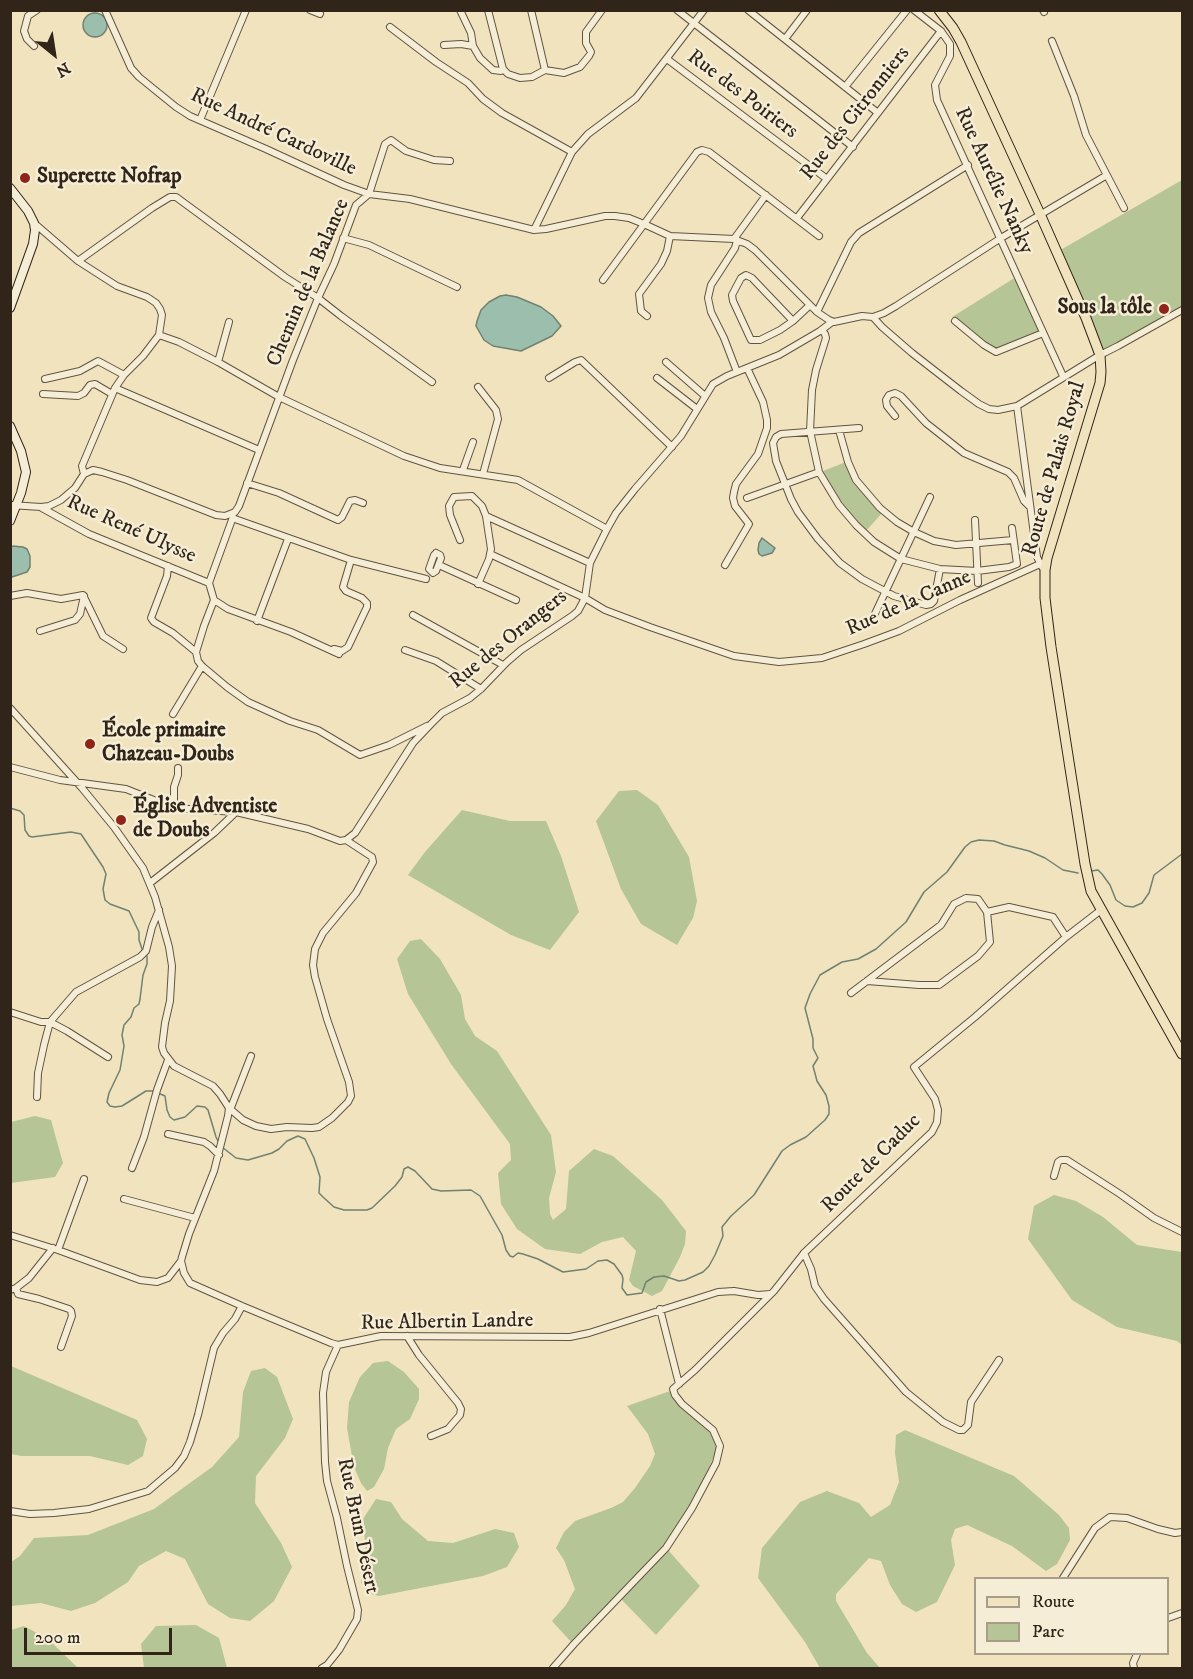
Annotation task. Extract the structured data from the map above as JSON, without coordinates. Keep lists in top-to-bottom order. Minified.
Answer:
{"streets":{"main road":["Route de Palais Royal"],"street":["Rue des Poiriers","Rue des Citronniers","Rue André Cardoville","Rue Aurélie Nanky","Chemin de la Balance","Rue René Ulysse","Rue de la Canne","Rue des Orangers","Route de Caduc","Rue Albertin Landre","Rue Brun Désert"]},"crossings":[["Rue des Poiriers","Rue des Citronniers"],["Rue des Citronniers","Rue Aurélie Nanky"],["Rue André Cardoville","Chemin de la Balance"],["Chemin de la Balance","Rue René Ulysse"],["Route de Palais Royal","Rue de la Canne"],["Route de Palais Royal","Route de Caduc"],["Rue de la Canne","Rue des Orangers"],["Route de Caduc","Rue Albertin Landre"],["Rue Albertin Landre","Rue Brun Désert"]],"places":["Superette Nofrap","Sous la tôle","École primaire Chazeau-Doubs","Église Adventiste de Doubs"],"legend":["Route","Parc"],"scale_bar":"200 m","north":"bottom right"}
